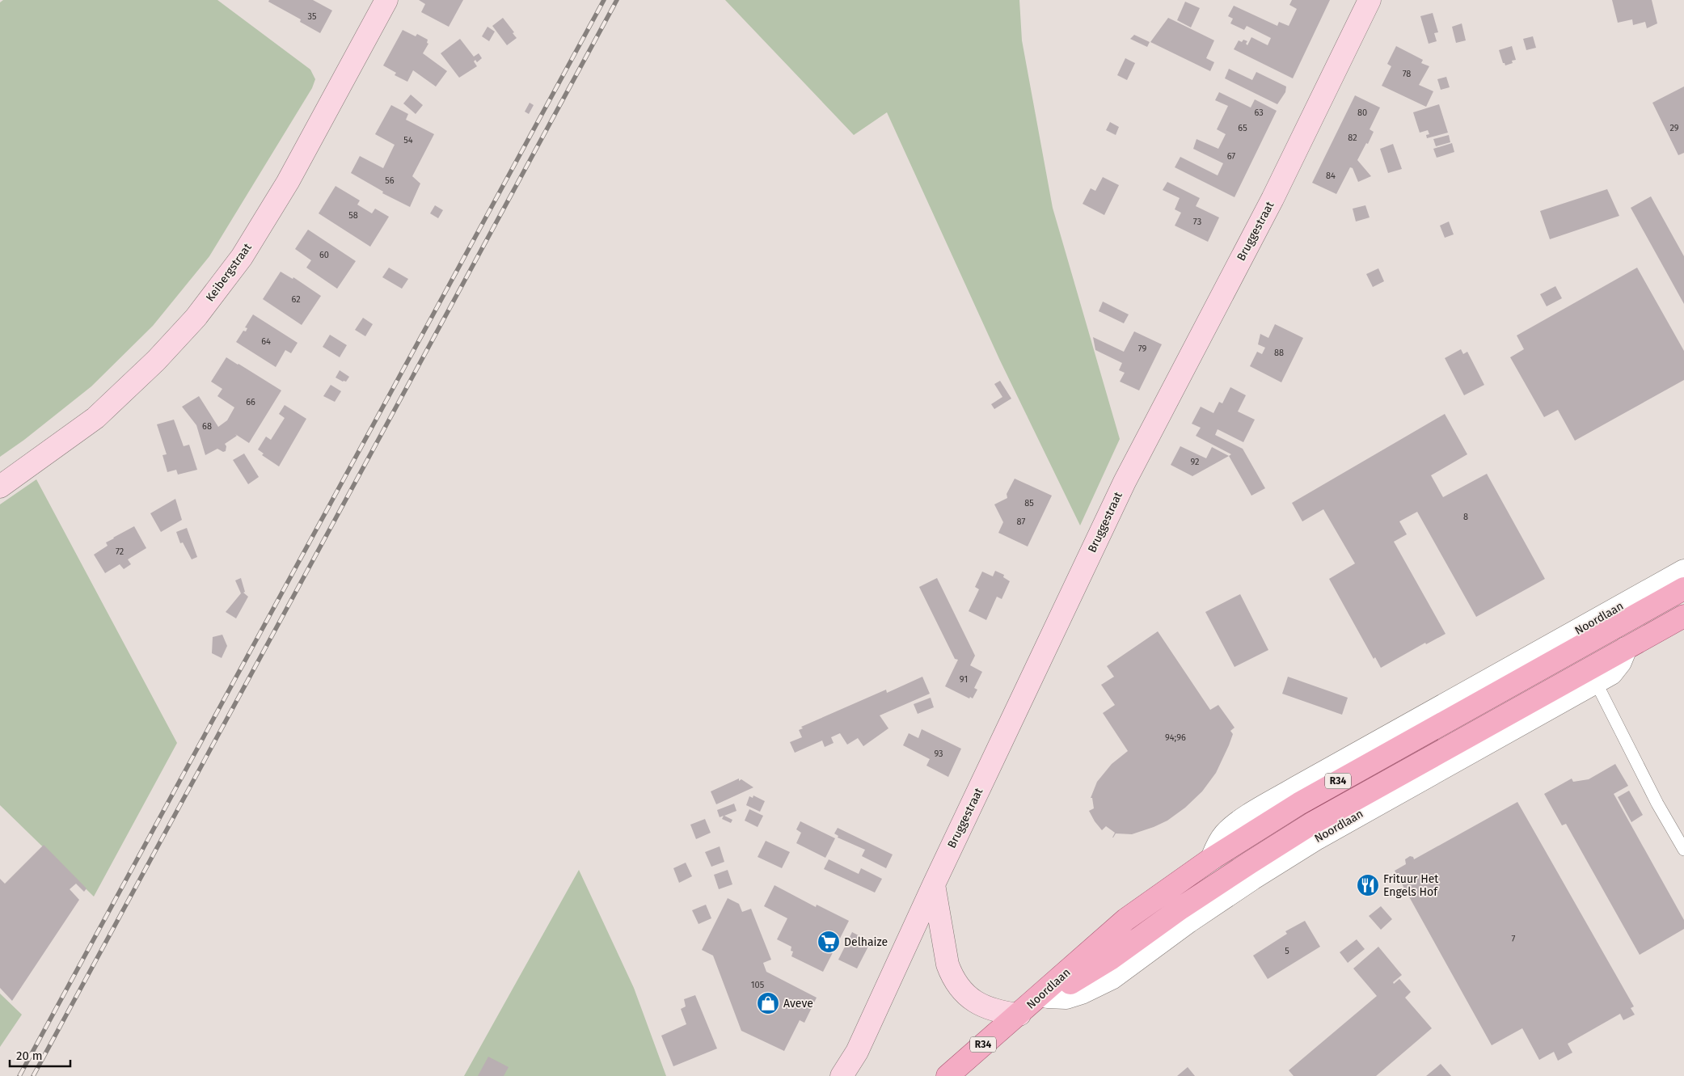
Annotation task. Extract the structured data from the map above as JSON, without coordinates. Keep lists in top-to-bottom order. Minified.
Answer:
{"streets":{"main road":["Noordlaan","R34"],"street":["Bruggestraat","Keibergstraat"]},"places":{"restaurant":["Frituur Het Engels Hof"],"supermarket":["Delhaize"],"shop":["Aveve"]},"house_numbers":["35","78","63","80","65","29","82","54","67","84","56","58","73","60","62","64","79","88","66","68","92","85","8","87","72","91","94;96","93","7","5","105"],"scale_bar":"20 m"}
